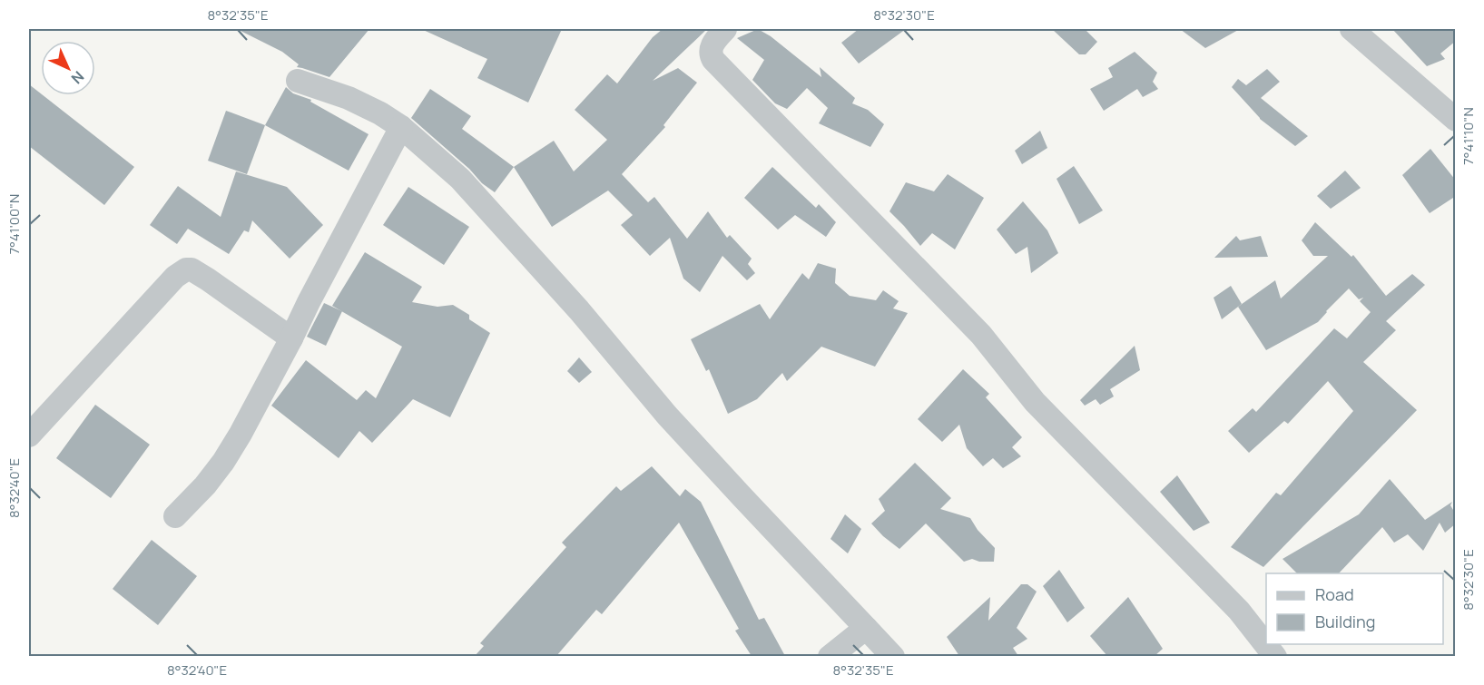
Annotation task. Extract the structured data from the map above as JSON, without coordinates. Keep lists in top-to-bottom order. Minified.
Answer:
{"legend":["Road","Building"],"north":"bottom right","coordinates":["8°32'35\"E","8°32'30\"E","7°41'10\"N","7°41'00\"N","8°32'40\"E"]}
